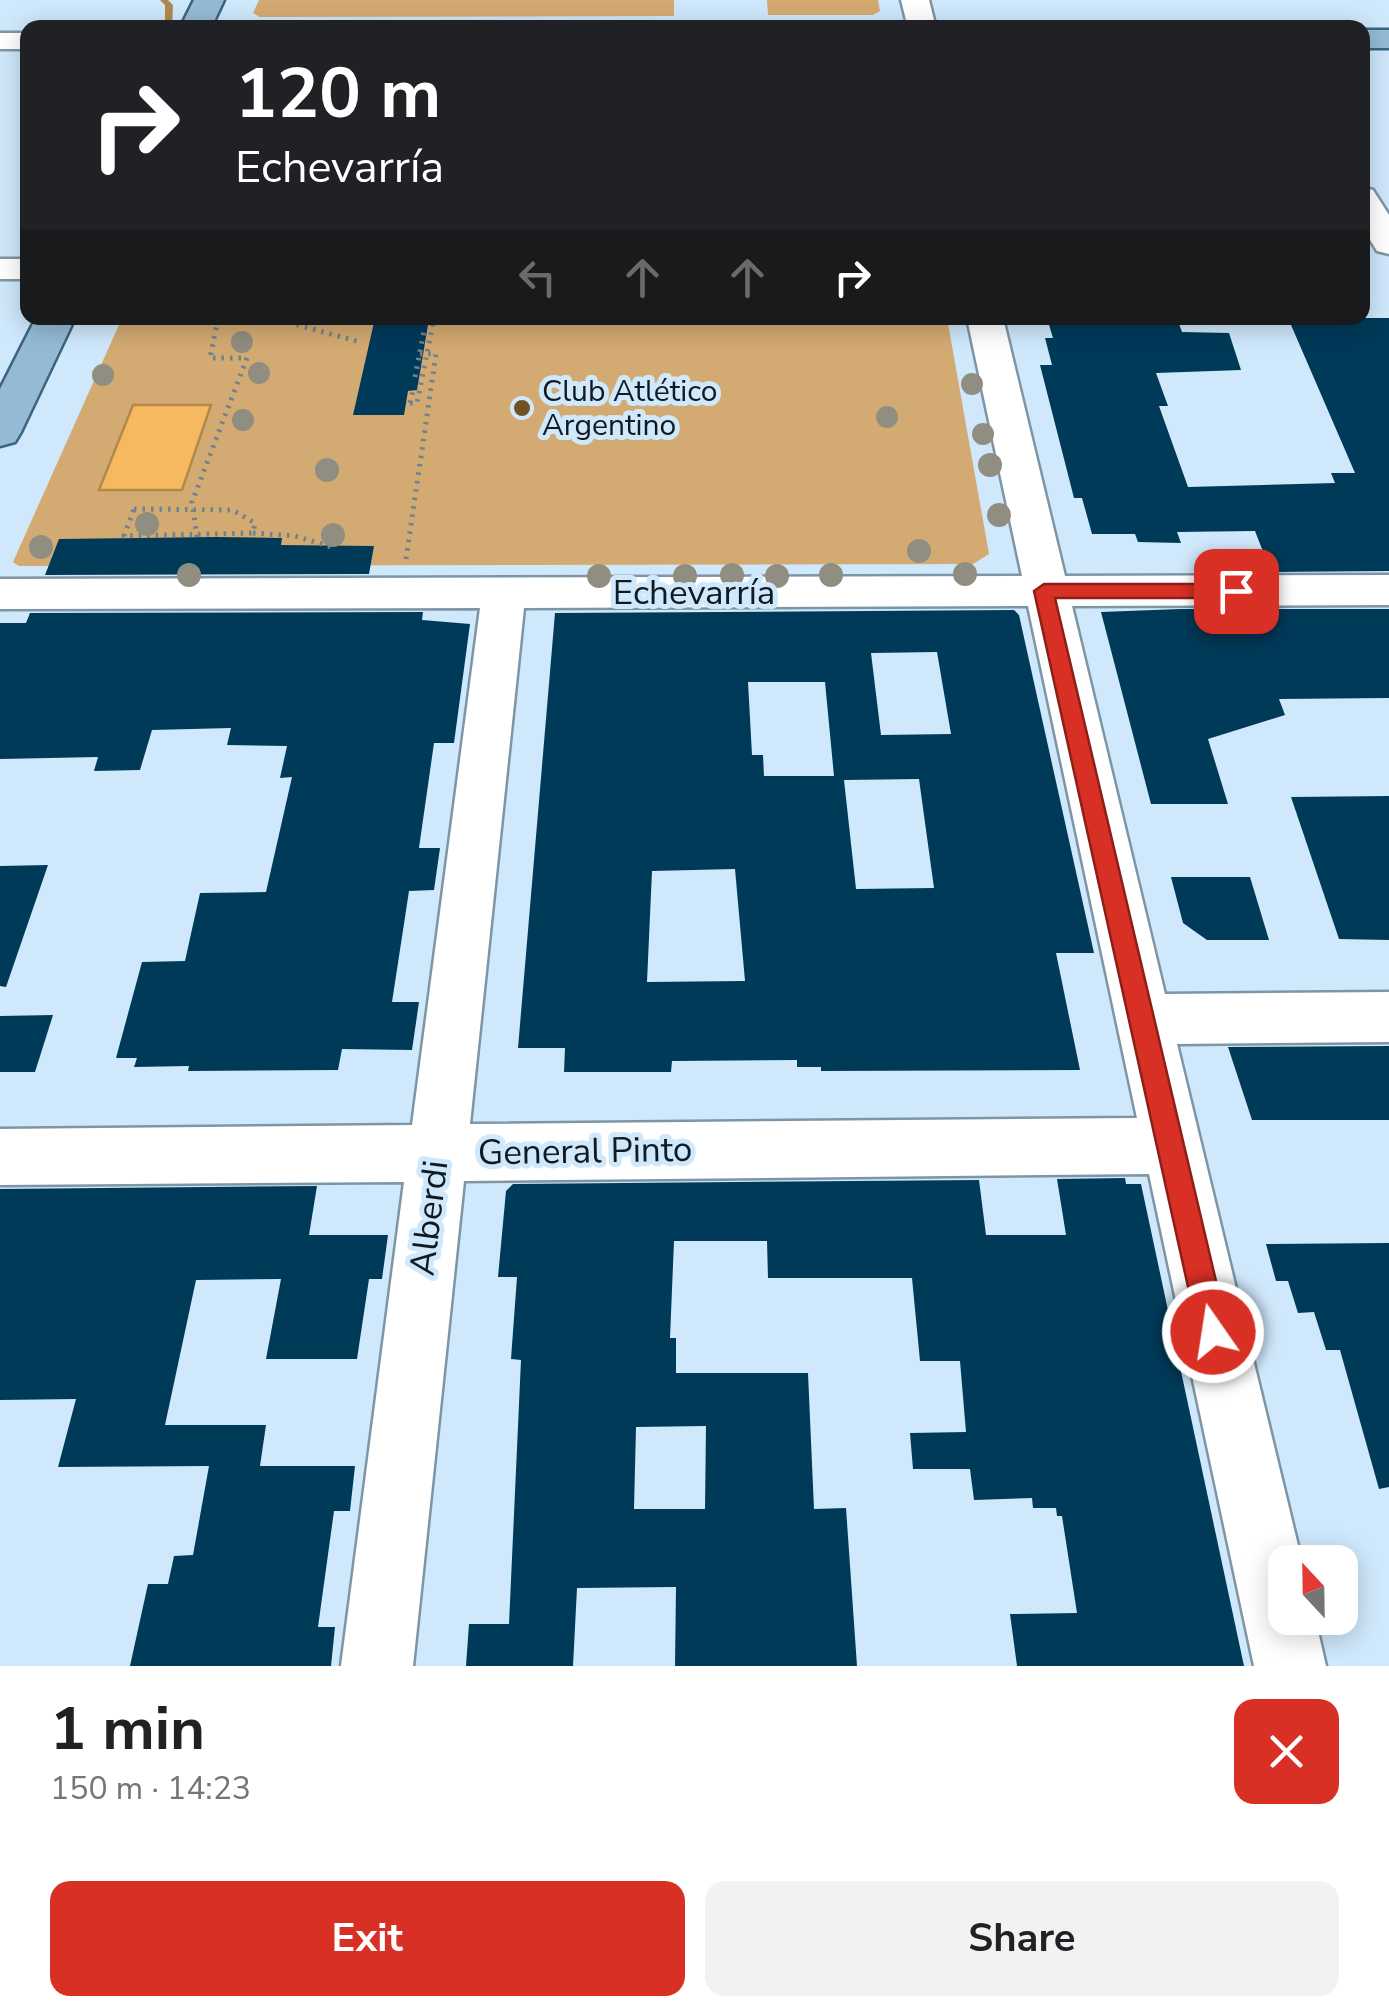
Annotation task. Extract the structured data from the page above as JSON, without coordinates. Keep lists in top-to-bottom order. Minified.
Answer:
{"streets":{"street":["Echevarría","General Pinto","Alberdi"]},"crossings":[["Echevarría","Alberdi"],["General Pinto","Alberdi"]],"places":["Club Atlético Argentino"],"north":"top","page":{"turn":["120 m","Echevarría"],"heading":["1 min","150 m · 14:23"],"buttons":["Exit","Share"]}}
